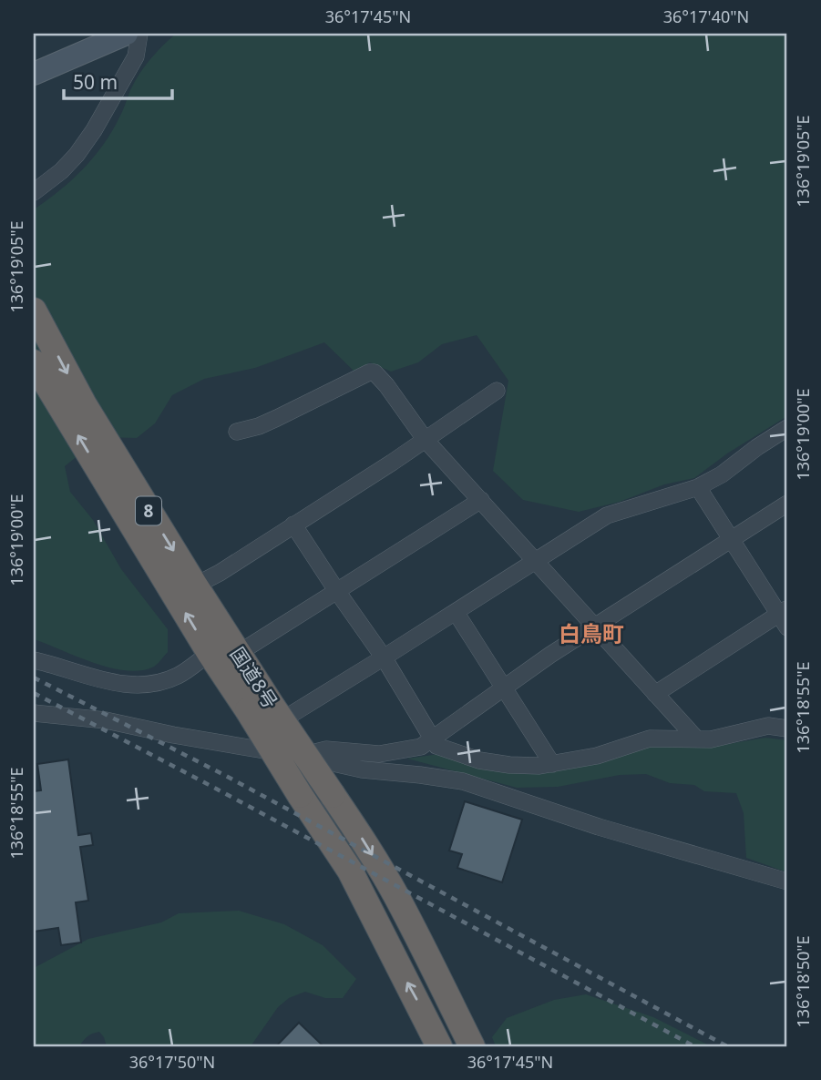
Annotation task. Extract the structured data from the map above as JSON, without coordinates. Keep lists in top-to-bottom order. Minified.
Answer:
{"streets":{"highway":["8","国道8号"]},"districts":["白鳥町"],"scale_bar":"50 m","coordinates":["36°17'45\"N","36°17'40\"N","136°19'05\"E","136°19'00\"E","136°18'55\"E","136°18'50\"E","36°17'50\"N"]}
